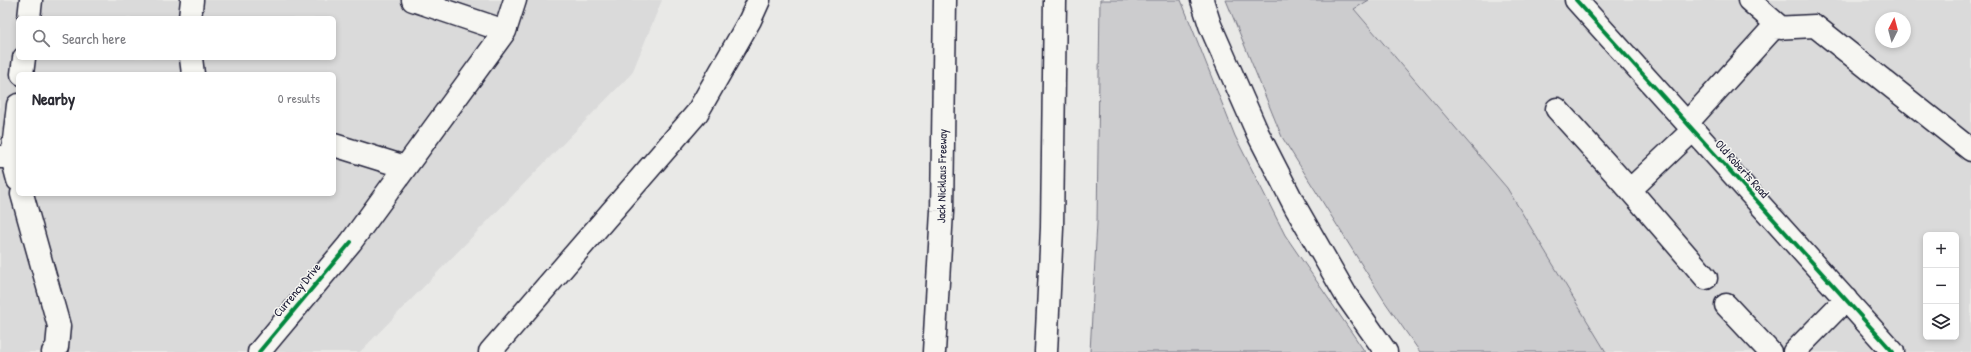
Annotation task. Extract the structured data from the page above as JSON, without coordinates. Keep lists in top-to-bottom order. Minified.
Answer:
{"streets":{"main road":["Old Roberts Road","Jack Nicklaus Freeway","Currency Drive"]},"north":"top","page":{"search":"Search here","heading":["Nearby","0 results"],"map_buttons":["+","−"]}}
